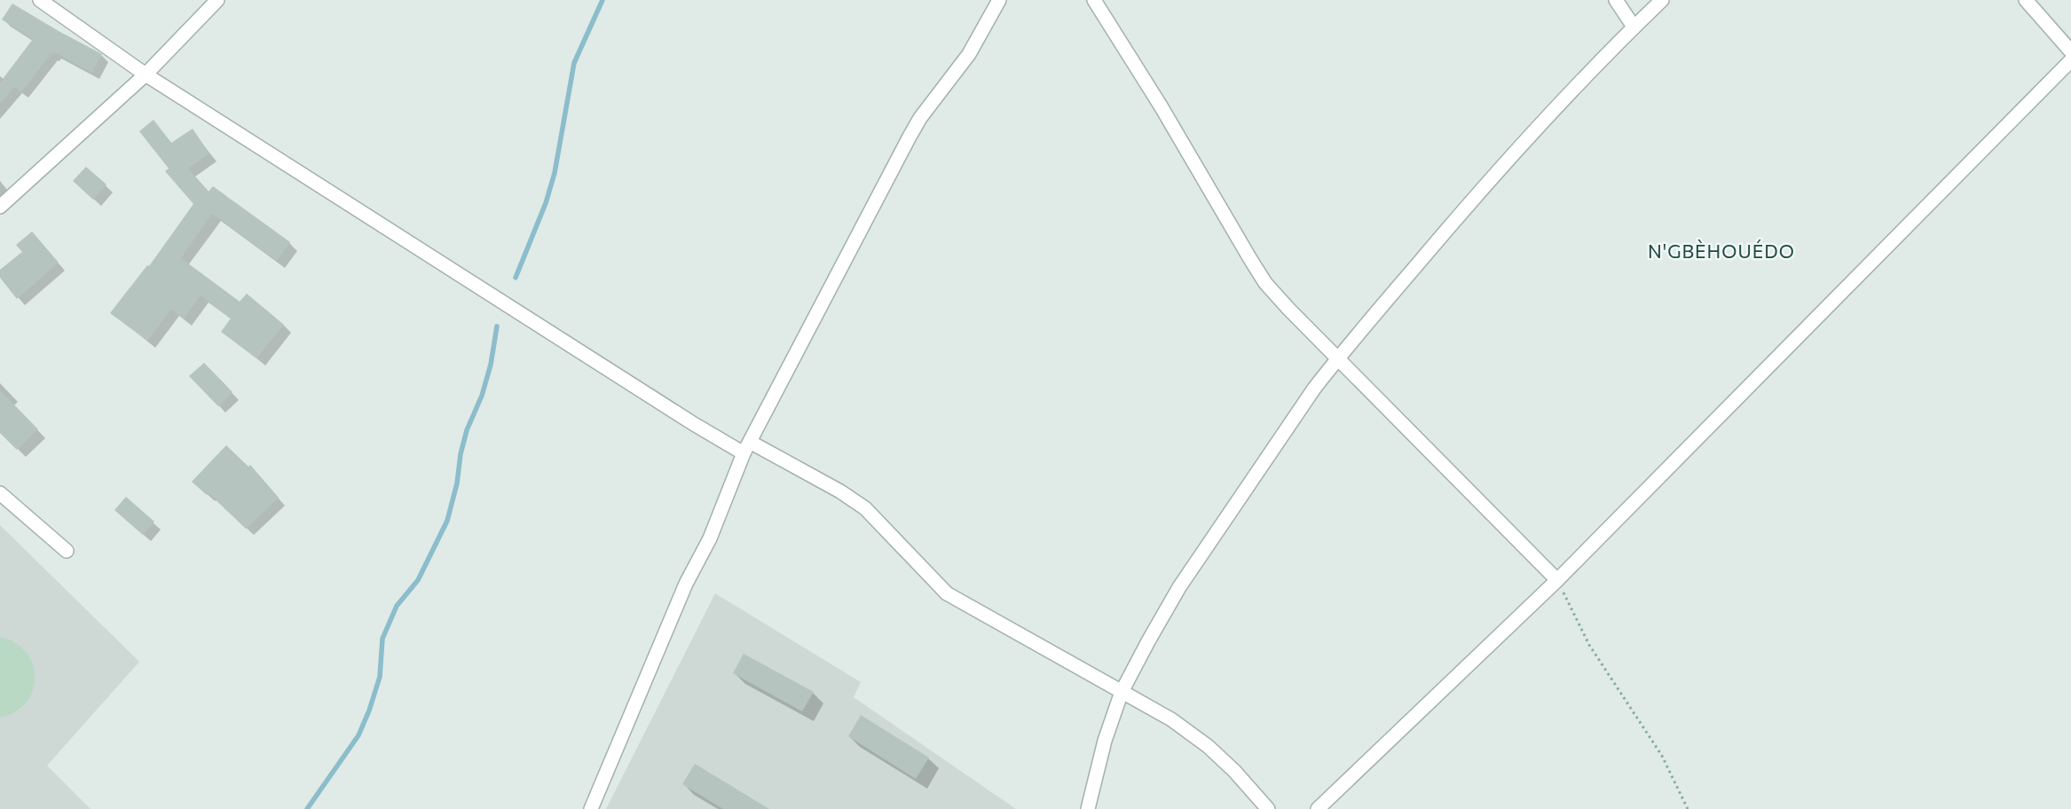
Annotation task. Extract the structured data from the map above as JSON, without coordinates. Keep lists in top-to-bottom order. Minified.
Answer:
{"districts":["N'GBÈHOUÉDO"]}
